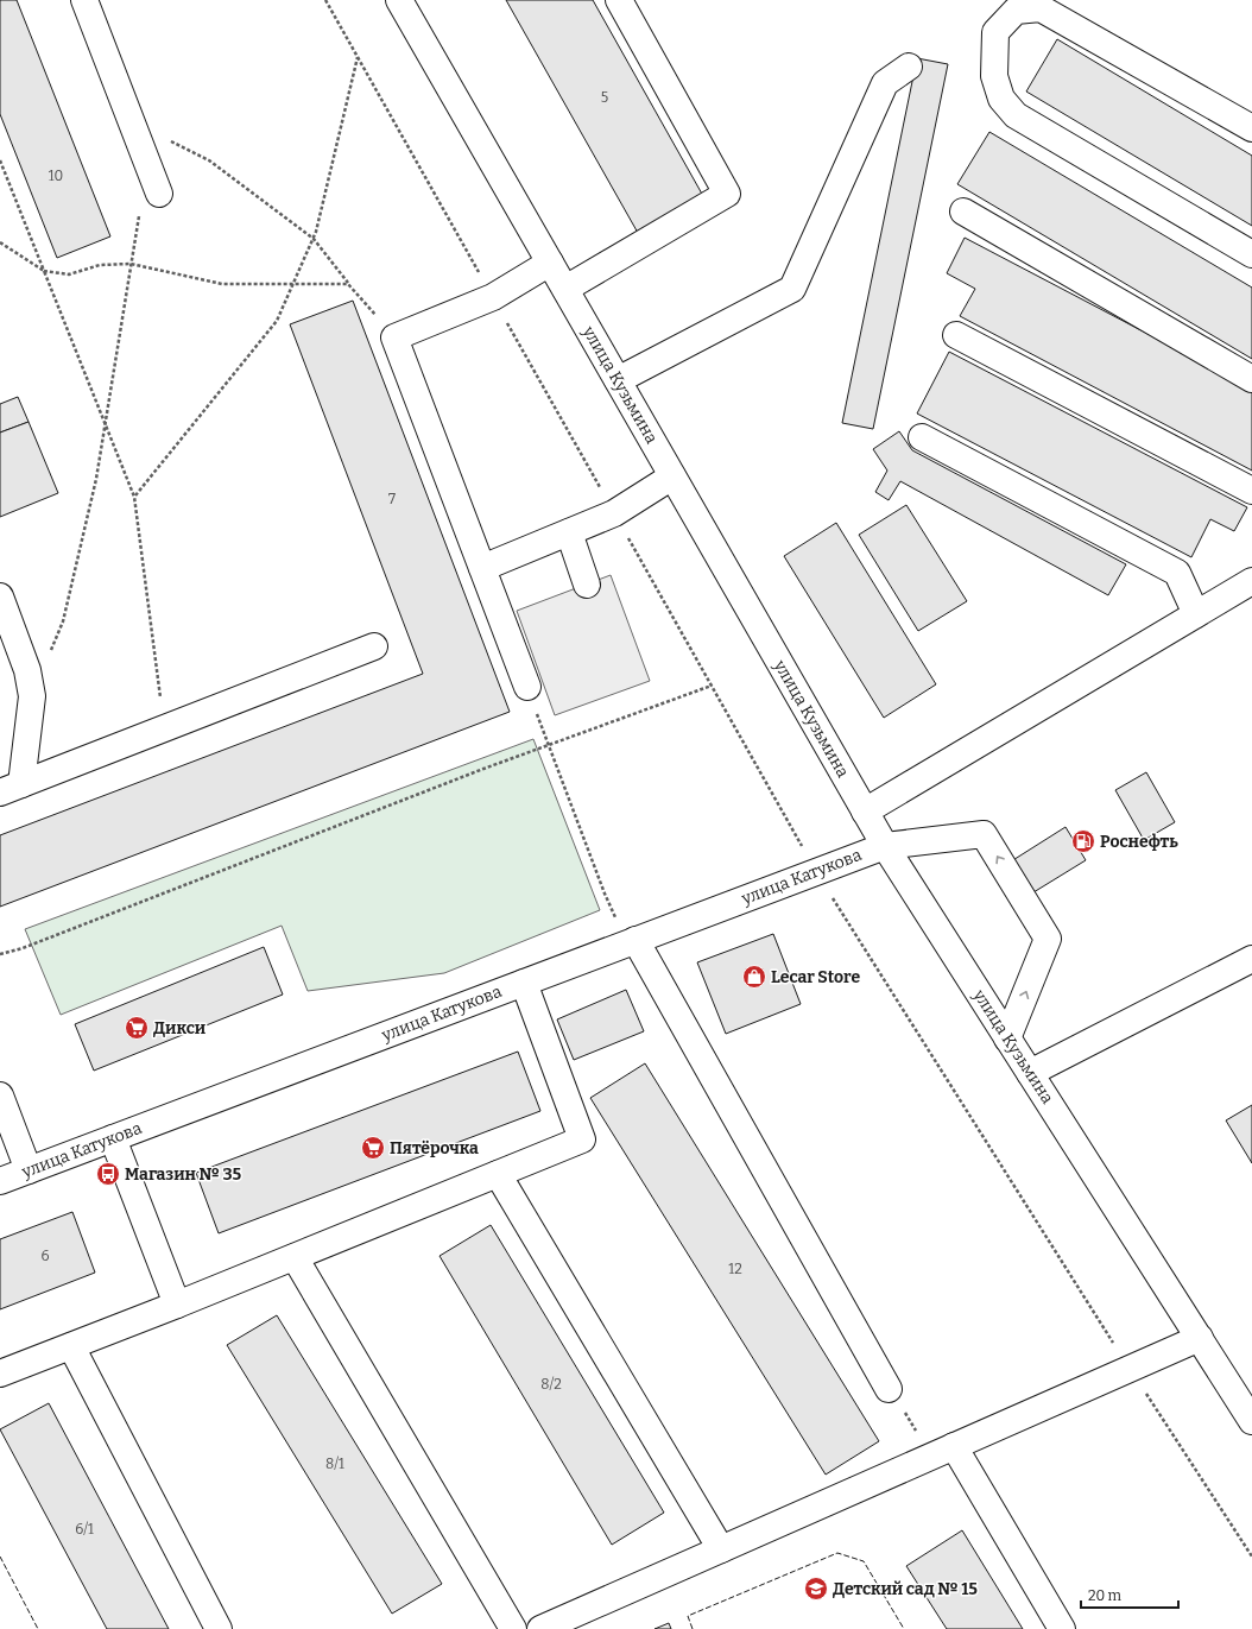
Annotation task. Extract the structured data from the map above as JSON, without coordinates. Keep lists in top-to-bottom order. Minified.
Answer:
{"streets":{"main road":["улица Кузьмина","улица Катукова"]},"crossings":[["улица Кузьмина","улица Катукова"]],"places":{"fuel station":["Роснефть"],"shop":["Lecar Store"],"supermarket":["Дикси","Пятёрочка"],"bus stop":["Магазин № 35"],"school or university":["Детский сад № 15"]},"house_numbers":["5","10","7","6","12","8/2","8/1","6/1"],"scale_bar":"20 m"}
